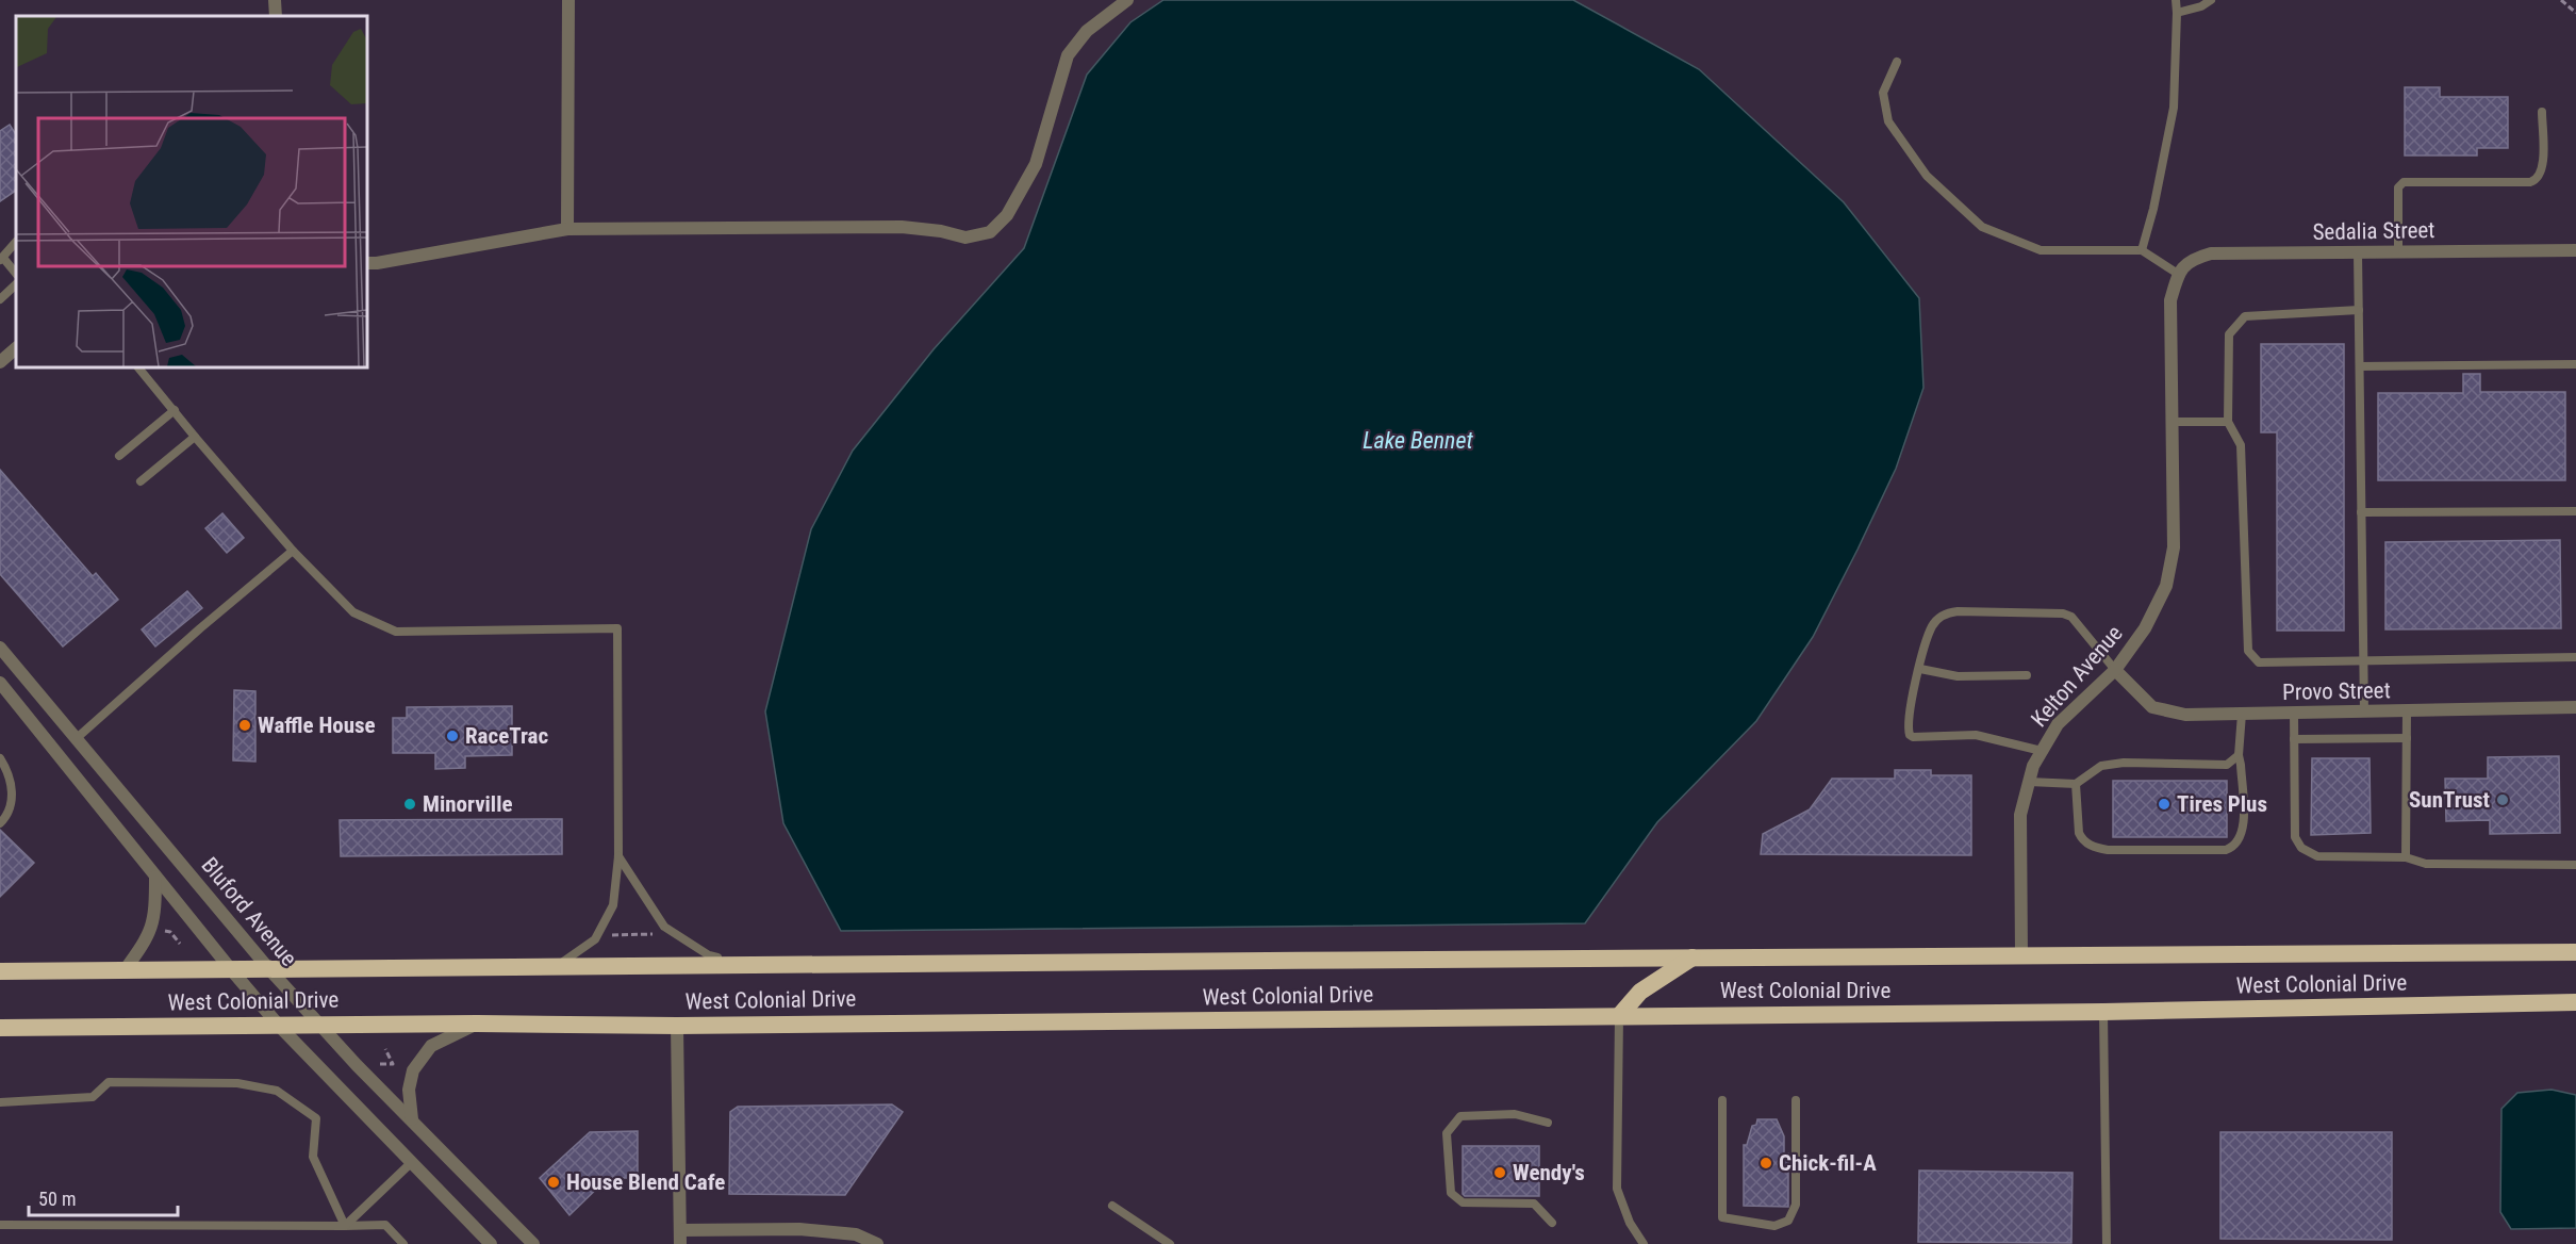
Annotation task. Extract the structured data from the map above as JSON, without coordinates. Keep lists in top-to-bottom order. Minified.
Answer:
{"streets":{"highway":["West Colonial Drive"],"street":["Sedalia Street","Kelton Avenue","Provo Street","Bluford Avenue"]},"crossings":[["Sedalia Street","Kelton Avenue"],["Kelton Avenue","Provo Street"],["Kelton Avenue","West Colonial Drive"],["Bluford Avenue","West Colonial Drive"]],"water":["Lake Bennet"],"places":["Waffle House","RaceTrac","SunTrust","Minorville","Tires Plus","Chick-fil-A","Wendy's","House Blend Cafe"],"scale_bar":"50 m"}
